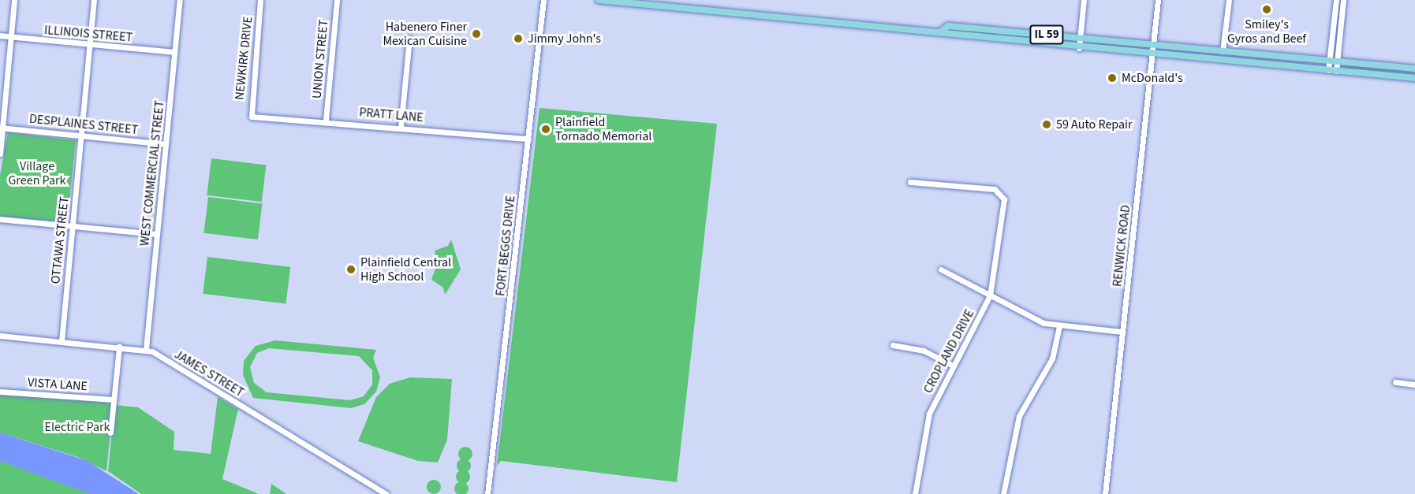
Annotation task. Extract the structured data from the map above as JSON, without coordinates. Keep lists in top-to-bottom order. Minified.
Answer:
{"streets":{"main road":["IL 59"],"street":["ILLINOIS STREET","NEWKIRK DRIVE","UNION STREET","PRATT LANE","DESPLAINES STREET","WEST COMMERCIAL STREET","OTTAWA STREET","FORT BEGGS DRIVE","RENWICK ROAD","CROPLAND DRIVE","JAMES STREET","VISTA LANE"]},"crossings":[["ILLINOIS STREET","WEST COMMERCIAL STREET"],["ILLINOIS STREET","OTTAWA STREET"],["IL 59","RENWICK ROAD"],["NEWKIRK DRIVE","PRATT LANE"],["UNION STREET","PRATT LANE"],["PRATT LANE","FORT BEGGS DRIVE"],["DESPLAINES STREET","WEST COMMERCIAL STREET"],["DESPLAINES STREET","OTTAWA STREET"],["WEST COMMERCIAL STREET","JAMES STREET"],["OTTAWA STREET","JAMES STREET"]],"parks":["Village Green Park","Electric Park"],"places":["Smiley's Gyros and Beef","Habenero Finer Mexican Cuisine","Jimmy John's","McDonald's","59 Auto Repair","Plainfield Tornado Memorial","Plainfield Central High School"]}
